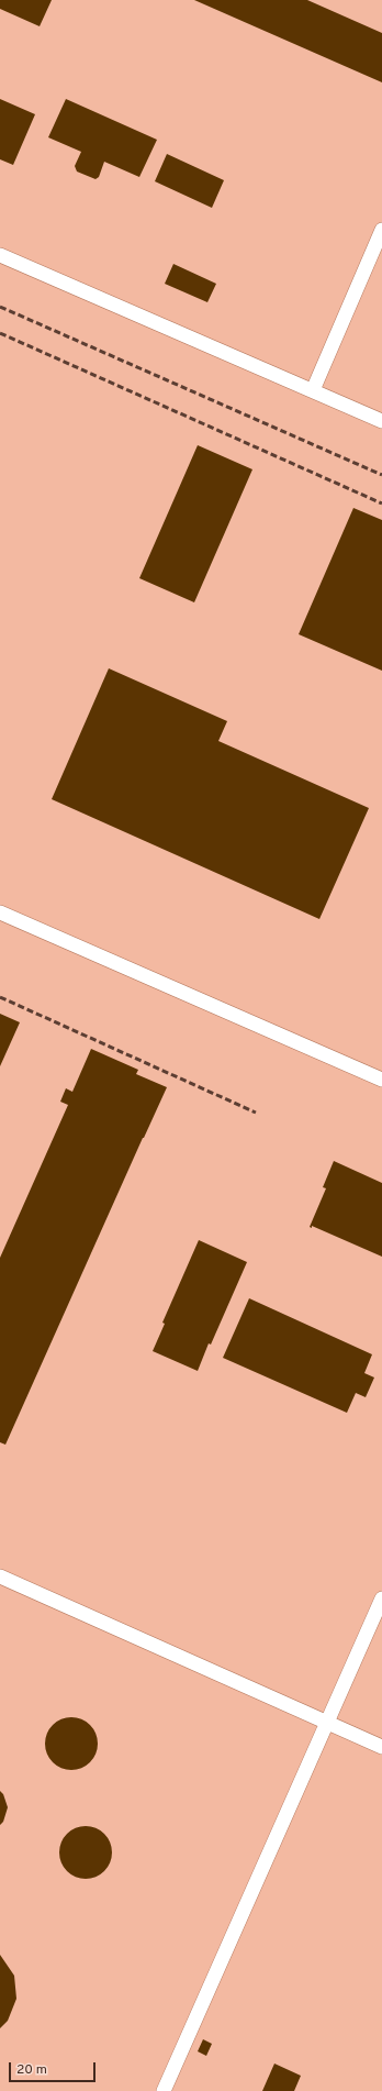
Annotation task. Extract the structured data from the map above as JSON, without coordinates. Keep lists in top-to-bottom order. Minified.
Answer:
{"scale_bar":"20 m"}
